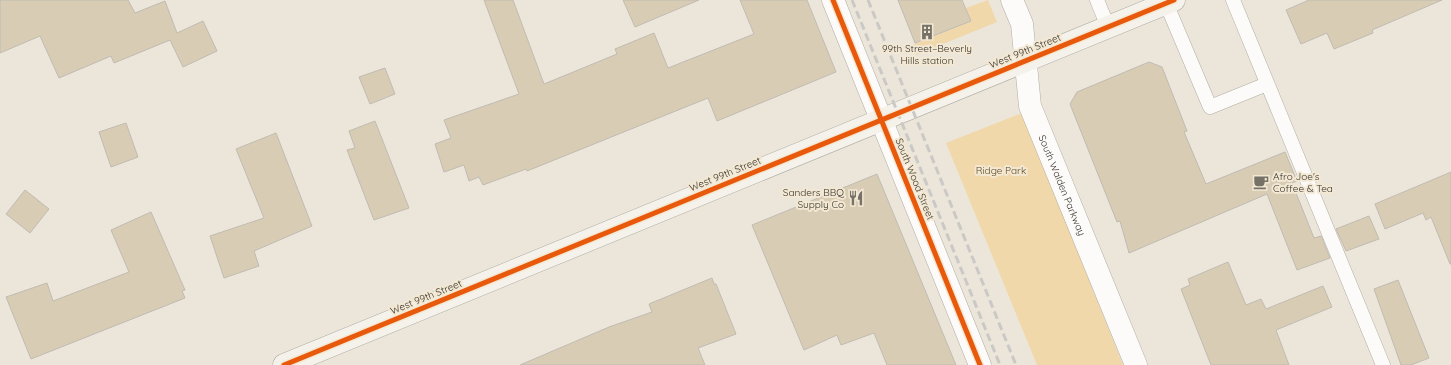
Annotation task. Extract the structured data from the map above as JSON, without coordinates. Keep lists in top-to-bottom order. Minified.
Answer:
{"streets":{"street":["West 99th Street","South Wood Street","South Walden Parkway"]},"crossings":[["West 99th Street","South Wood Street"],["West 99th Street","South Walden Parkway"]],"parks":["Ridge Park"],"places":{"building":["99th Street–Beverly Hills station"],"cafe":["Afro Joe's Coffee & Tea"],"restaurant":["Sanders BBQ Supply Co"]}}
